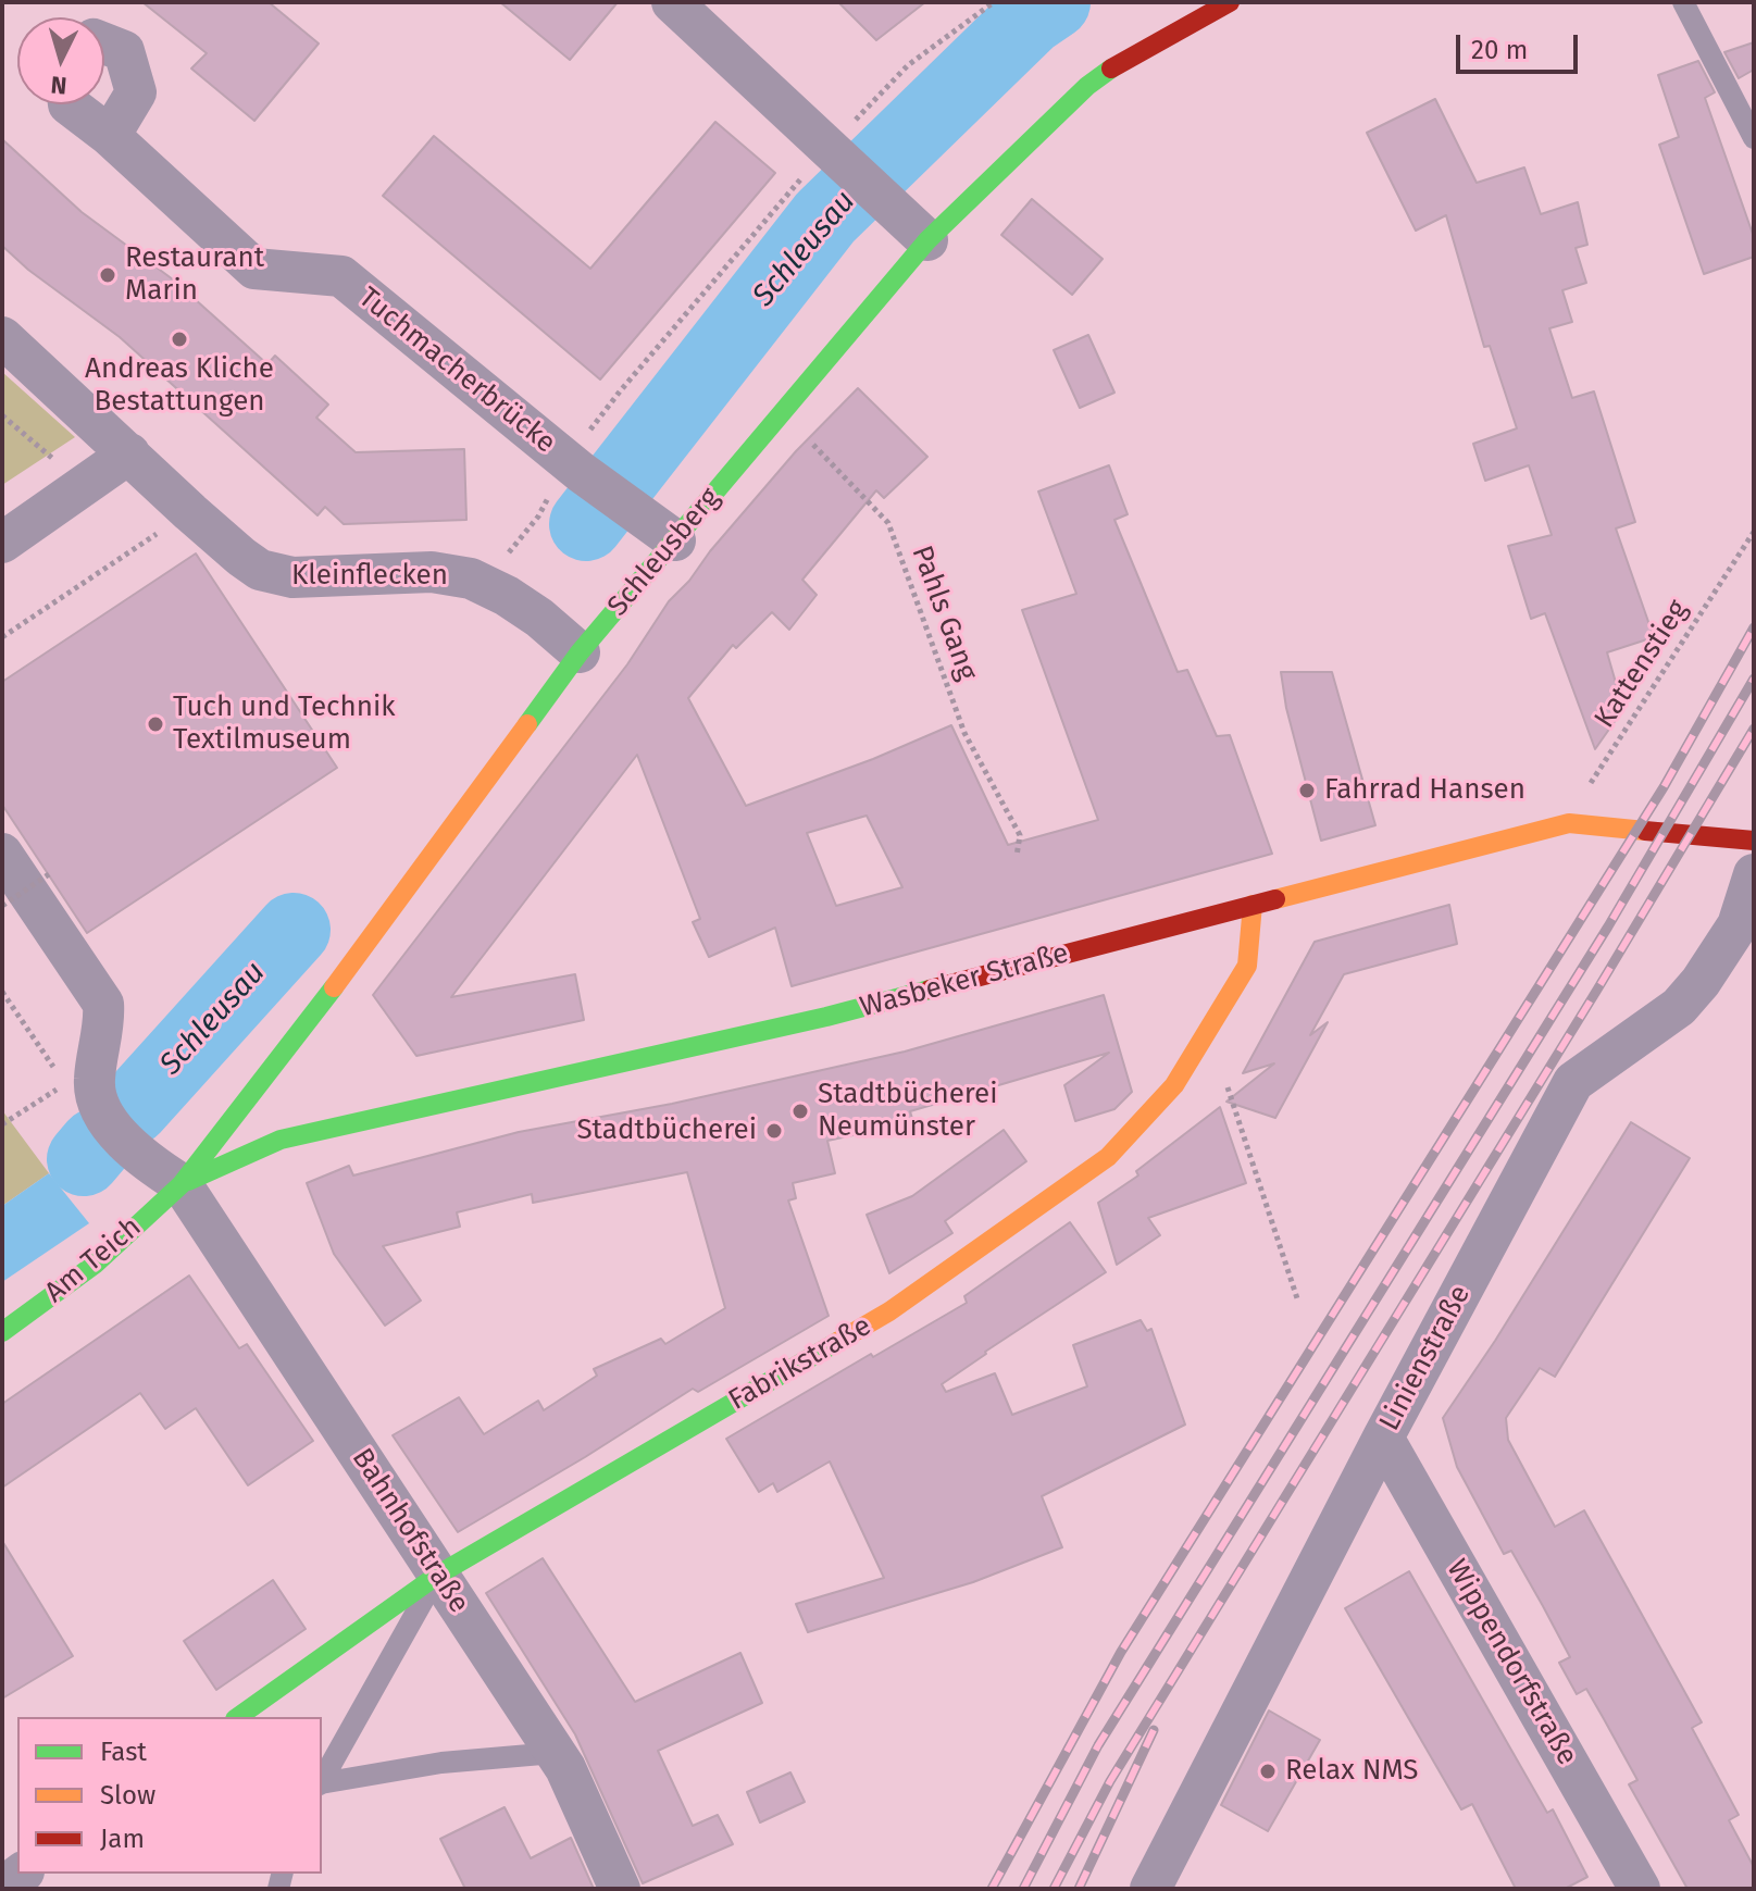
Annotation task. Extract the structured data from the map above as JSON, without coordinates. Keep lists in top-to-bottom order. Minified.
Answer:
{"streets":{"street":["Tuchmacherbrücke","Schleusberg","Kleinflecken","Wasbeker Straße","Am Teich","Linienstraße","Fabrikstraße","Bahnhofstraße","Wippendorfstraße"],"path":["Pahls Gang","Kattenstieg"]},"crossings":[["Tuchmacherbrücke","Schleusberg"],["Schleusberg","Pahls Gang"],["Schleusberg","Wasbeker Straße"],["Schleusberg","Am Teich"],["Schleusberg","Bahnhofstraße"],["Kattenstieg","Wasbeker Straße"],["Wasbeker Straße","Am Teich"],["Wasbeker Straße","Fabrikstraße"],["Wasbeker Straße","Bahnhofstraße"],["Am Teich","Bahnhofstraße"],["Linienstraße","Wippendorfstraße"],["Fabrikstraße","Bahnhofstraße"]],"water":["Schleusau"],"places":["Restaurant Marin","Andreas Kliche Bestattungen","Tuch und Technik Textilmuseum","Fahrrad Hansen","Stadtbücherei Neumünster","Stadtbücherei","Relax NMS"],"legend":["Fast","Slow","Jam"],"scale_bar":"20 m","north":"bottom"}
